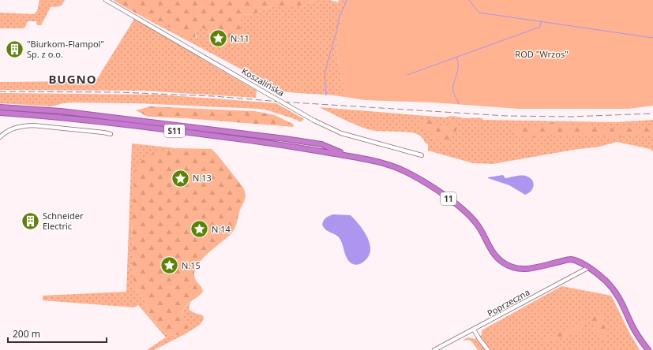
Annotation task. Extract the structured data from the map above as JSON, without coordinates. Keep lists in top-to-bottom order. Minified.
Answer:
{"streets":{"highway":["S11","11"],"street":["Koszalińska","Poprzeczna"]},"crossings":[["S11","11"],["11","Poprzeczna"]],"districts":["BUGNO"],"parks":["ROD \"Wrzos\""],"places":{"place":["N.11","N.13","N.14","N.15"],"building":["\"Biurkom-Flampol\" Sp. z o.o.","Schneider Electric"]},"scale_bar":"200 m"}
